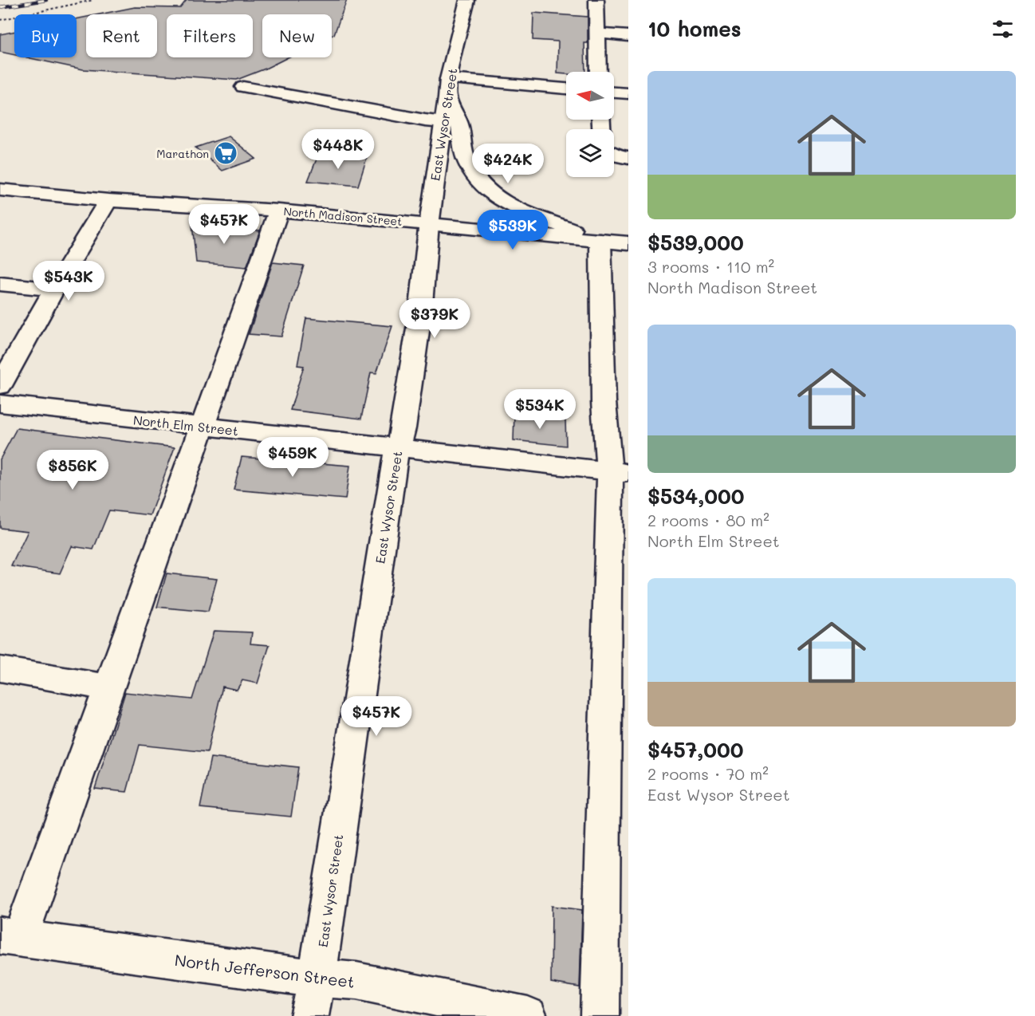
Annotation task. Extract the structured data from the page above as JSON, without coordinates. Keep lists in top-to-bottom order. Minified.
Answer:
{"streets":{"street":["East Wysor Street","North Madison Street","North Elm Street","North Jefferson Street"]},"crossings":[["East Wysor Street","North Madison Street"],["East Wysor Street","North Elm Street"],["East Wysor Street","North Jefferson Street"]],"places":{"supermarket":["Marathon"]},"north":"left","page":{"heading":"10 homes","chip":["Buy","Rent","Filters","New"],"list":[{"name":"$539,000","note":"3 rooms · 110 m² · North Madison Street"},{"name":"$534,000","note":"2 rooms · 80 m² · North Elm Street"},{"name":"$457,000","note":"2 rooms · 70 m² · East Wysor Street"}],"price":["$448K","$424K","$457K","$539K","$543K","$379K","$534K","$459K","$856K","$457K"]}}
